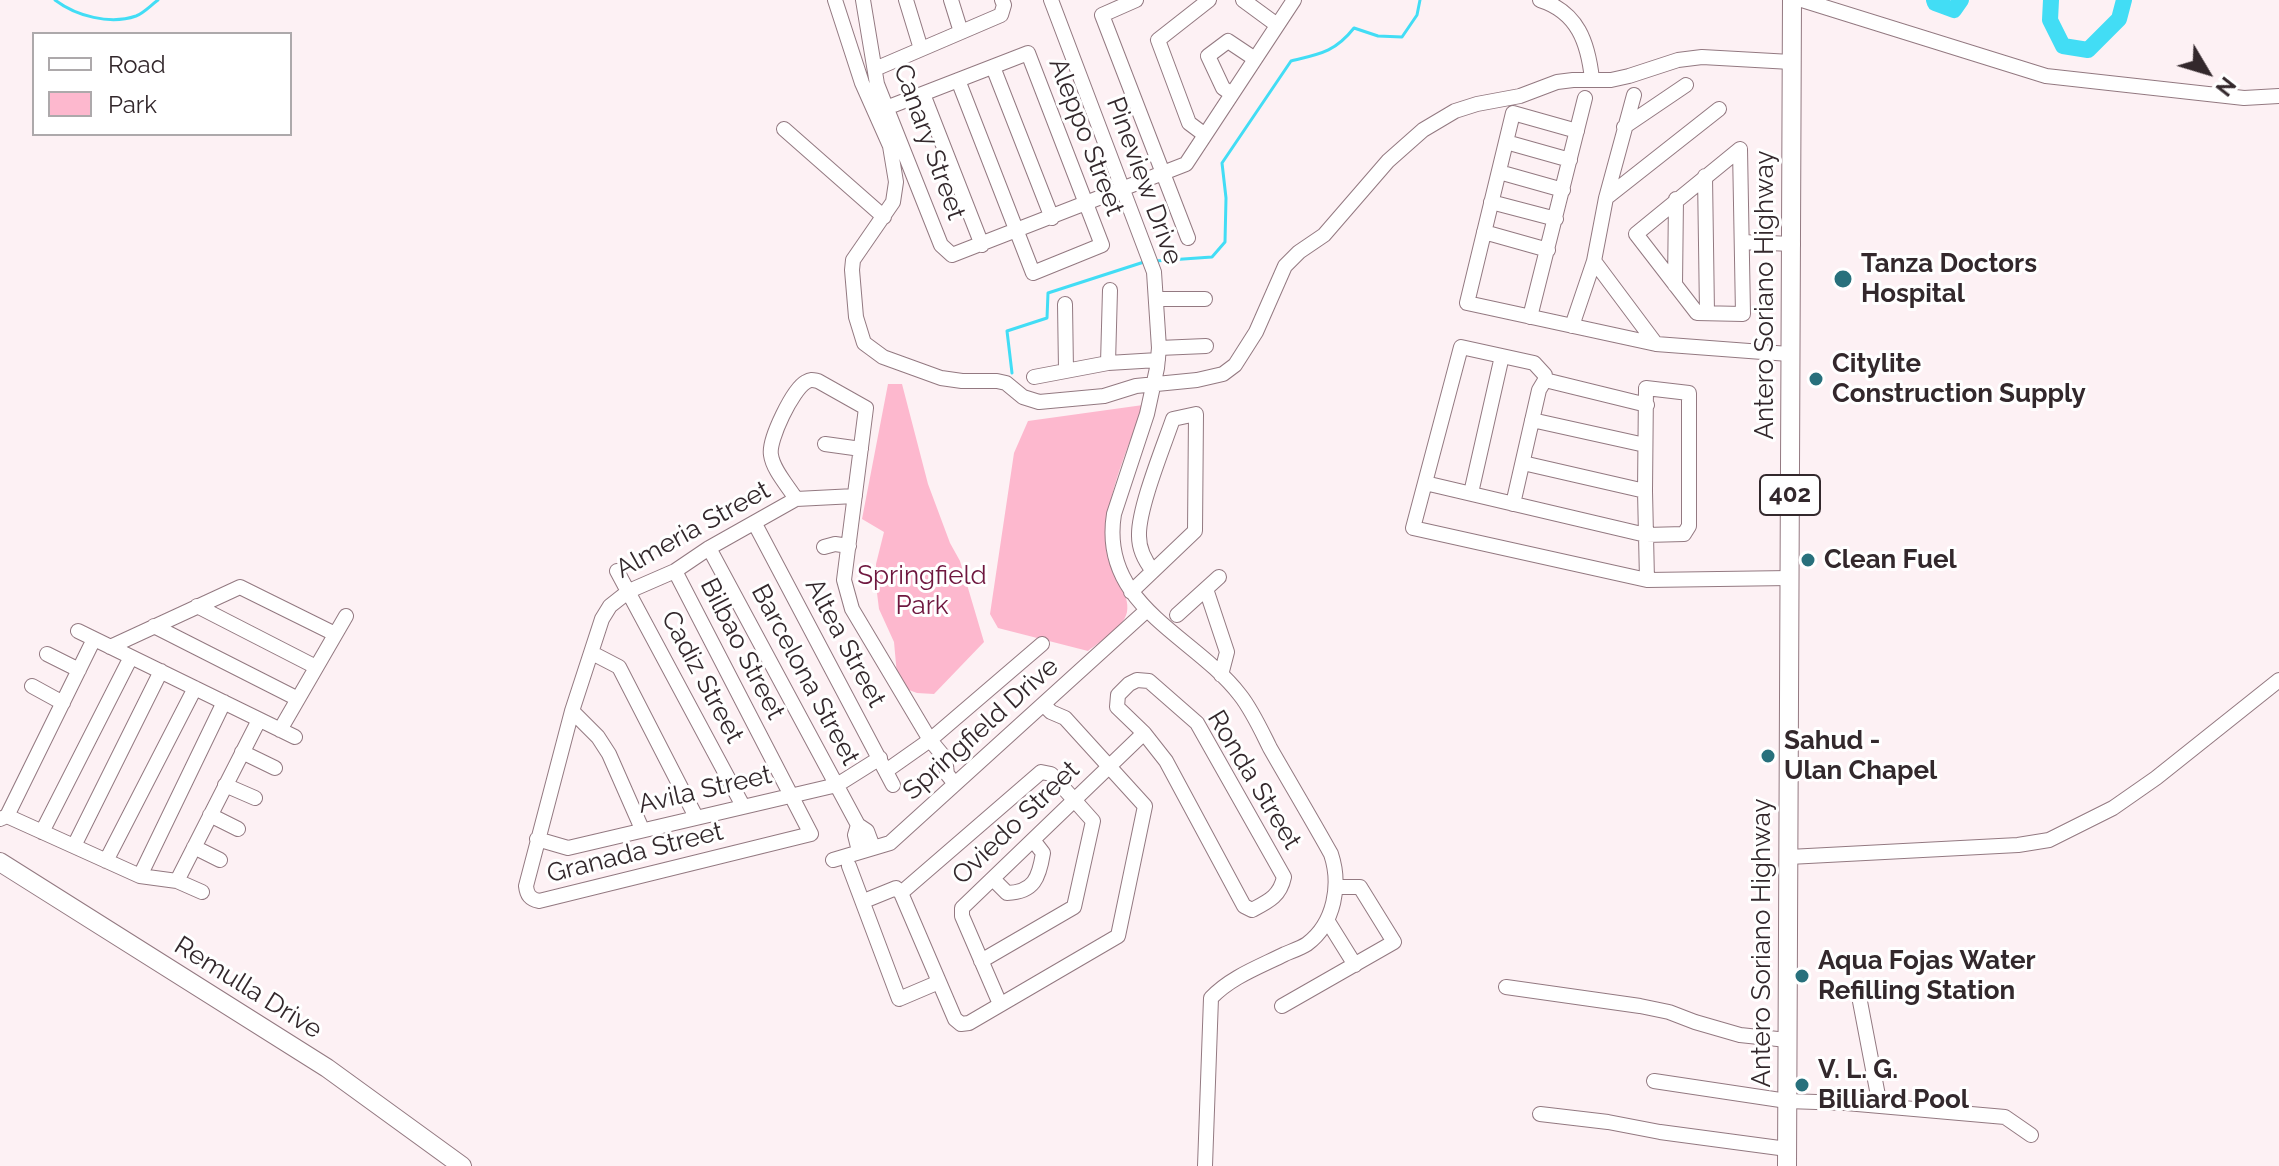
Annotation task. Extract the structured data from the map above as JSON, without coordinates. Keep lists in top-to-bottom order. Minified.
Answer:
{"streets":{"main road":["Antero Soriano Highway","402","Remulla Drive"],"street":["Aleppo Street","Canary Street","Pineview Drive","Almeria Street","Altea Street","Bilbao Street","Barcelona Street","Cadiz Street","Springfield Drive","Ronda Street","Avila Street","Oviedo Street","Granada Street"]},"crossings":[["Aleppo Street","Canary Street"],["Canary Street","Pineview Drive"],["Almeria Street","Altea Street"],["Almeria Street","Bilbao Street"],["Almeria Street","Barcelona Street"],["Almeria Street","Cadiz Street"],["Almeria Street","Avila Street"],["Almeria Street","Granada Street"],["Altea Street","Avila Street"],["Bilbao Street","Avila Street"],["Bilbao Street","Granada Street"],["Barcelona Street","Springfield Drive"],["Barcelona Street","Avila Street"],["Cadiz Street","Avila Street"],["Ronda Street","Oviedo Street"],["Avila Street","Granada Street"]],"parks":["Springfield Park"],"places":["Tanza Doctors Hospital","Citylite Construction Supply","Clean Fuel","Sahud - Ulan Chapel","Aqua Fojas Water Refilling Station","V. L. G. Billiard Pool"],"legend":["Road","Park"],"north":"bottom right"}
